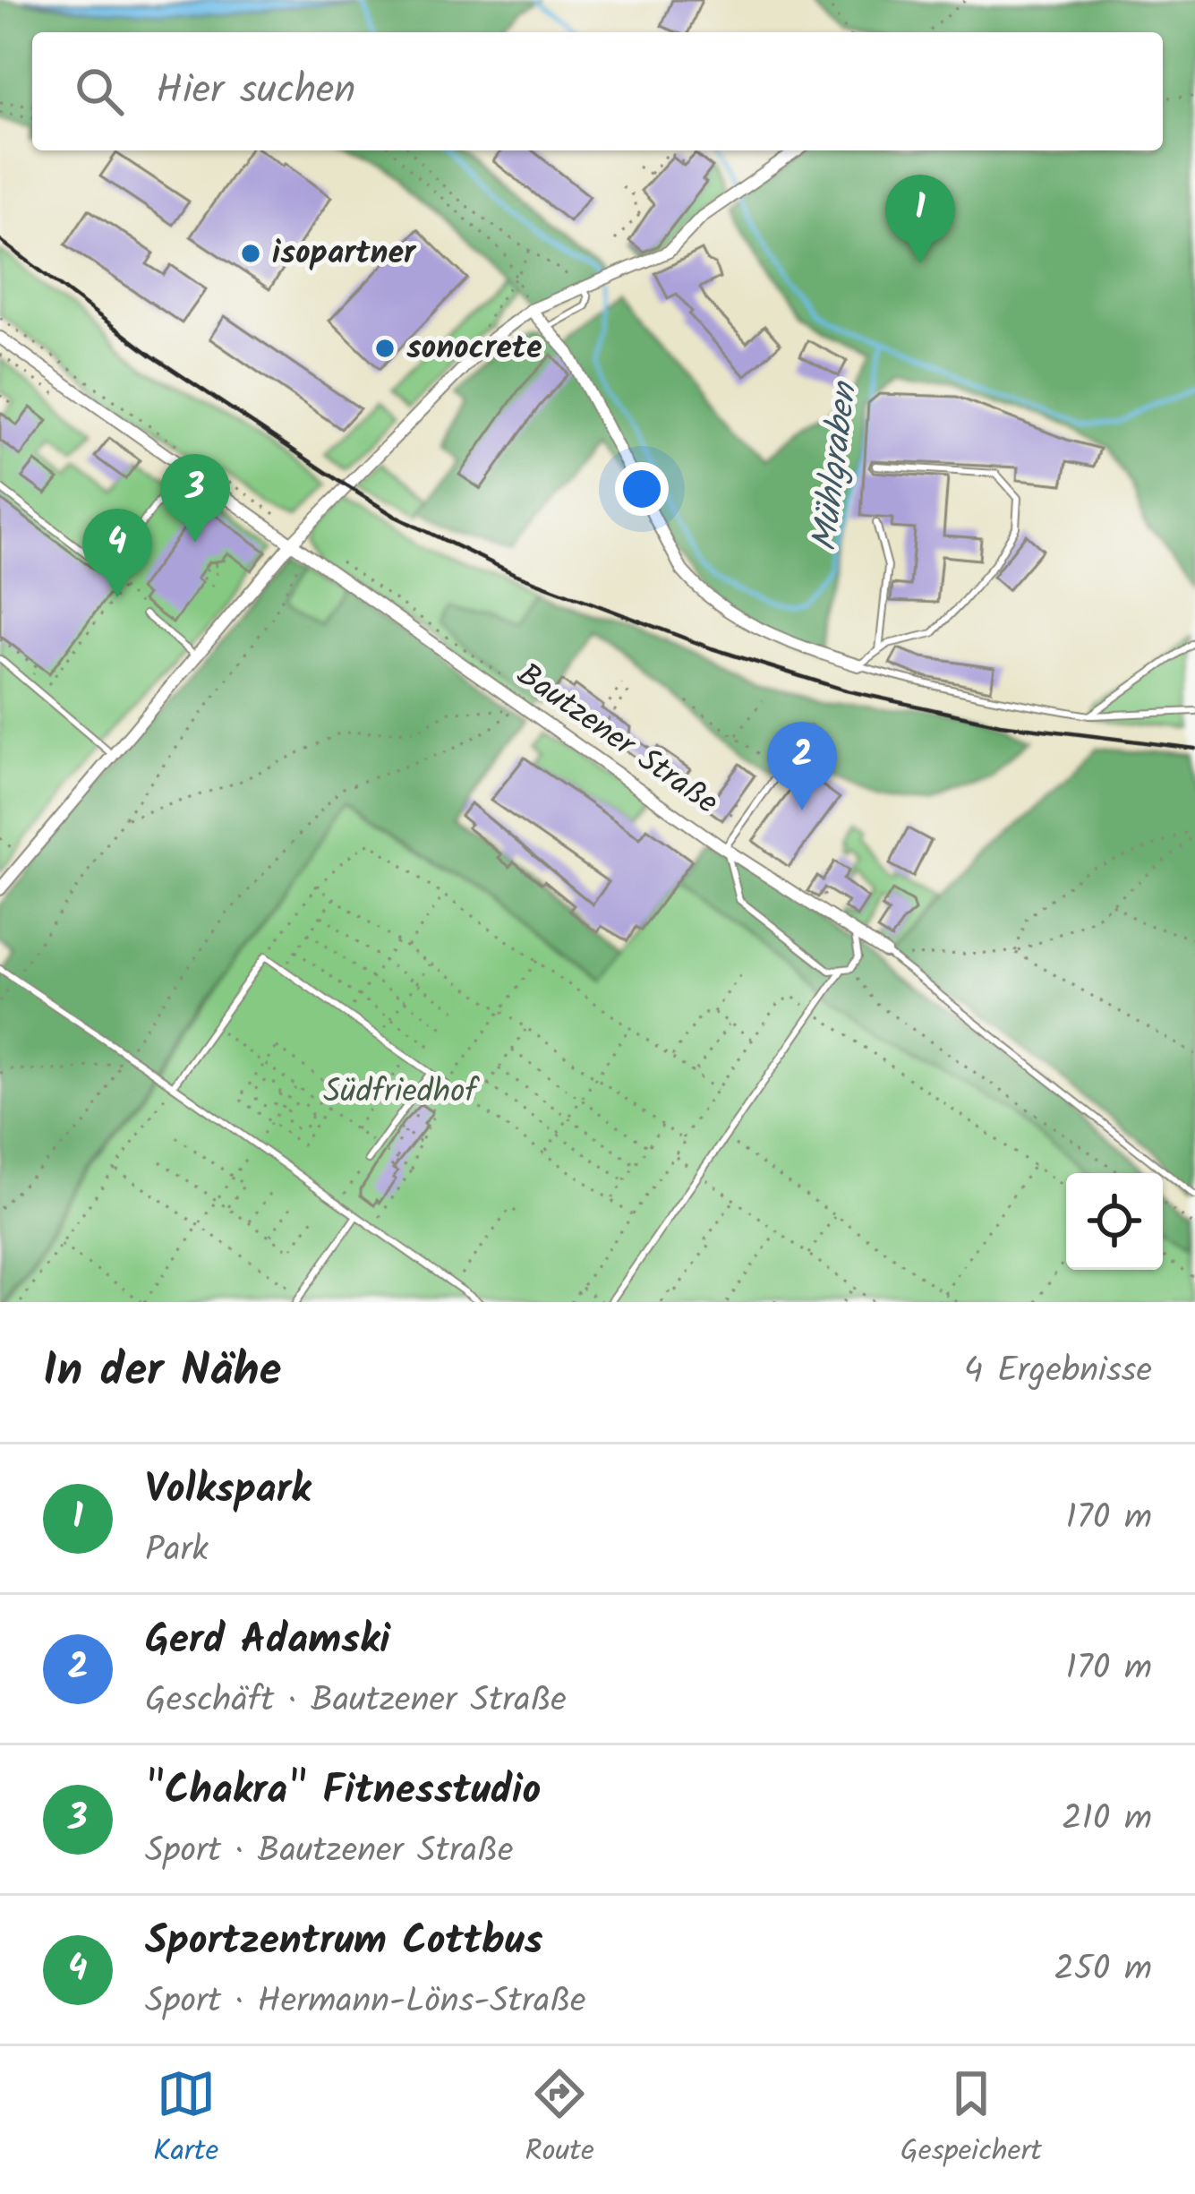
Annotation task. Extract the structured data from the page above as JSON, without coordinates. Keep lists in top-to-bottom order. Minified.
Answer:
{"streets":{"street":["Bautzener Straße"]},"water":["Mühlgraben"],"parks":["Südfriedhof"],"places":["isopartner","sonocrete"],"page":{"search":"Hier suchen","pins":["1","3","4","2"],"heading":["In der Nähe","4 Ergebnisse"],"list":[{"mark":"1","name":"Volkspark","note":"Park","value":"170 m"},{"mark":"2","name":"Gerd Adamski","note":"Geschäft · Bautzener Straße","value":"170 m"},{"mark":"3","name":"\"Chakra\" Fitnesstudio","note":"Sport · Bautzener Straße","value":"210 m"},{"mark":"4","name":"Sportzentrum Cottbus","note":"Sport · Hermann-Löns-Straße","value":"250 m"}],"nav":["Karte","Route","Gespeichert"]}}
